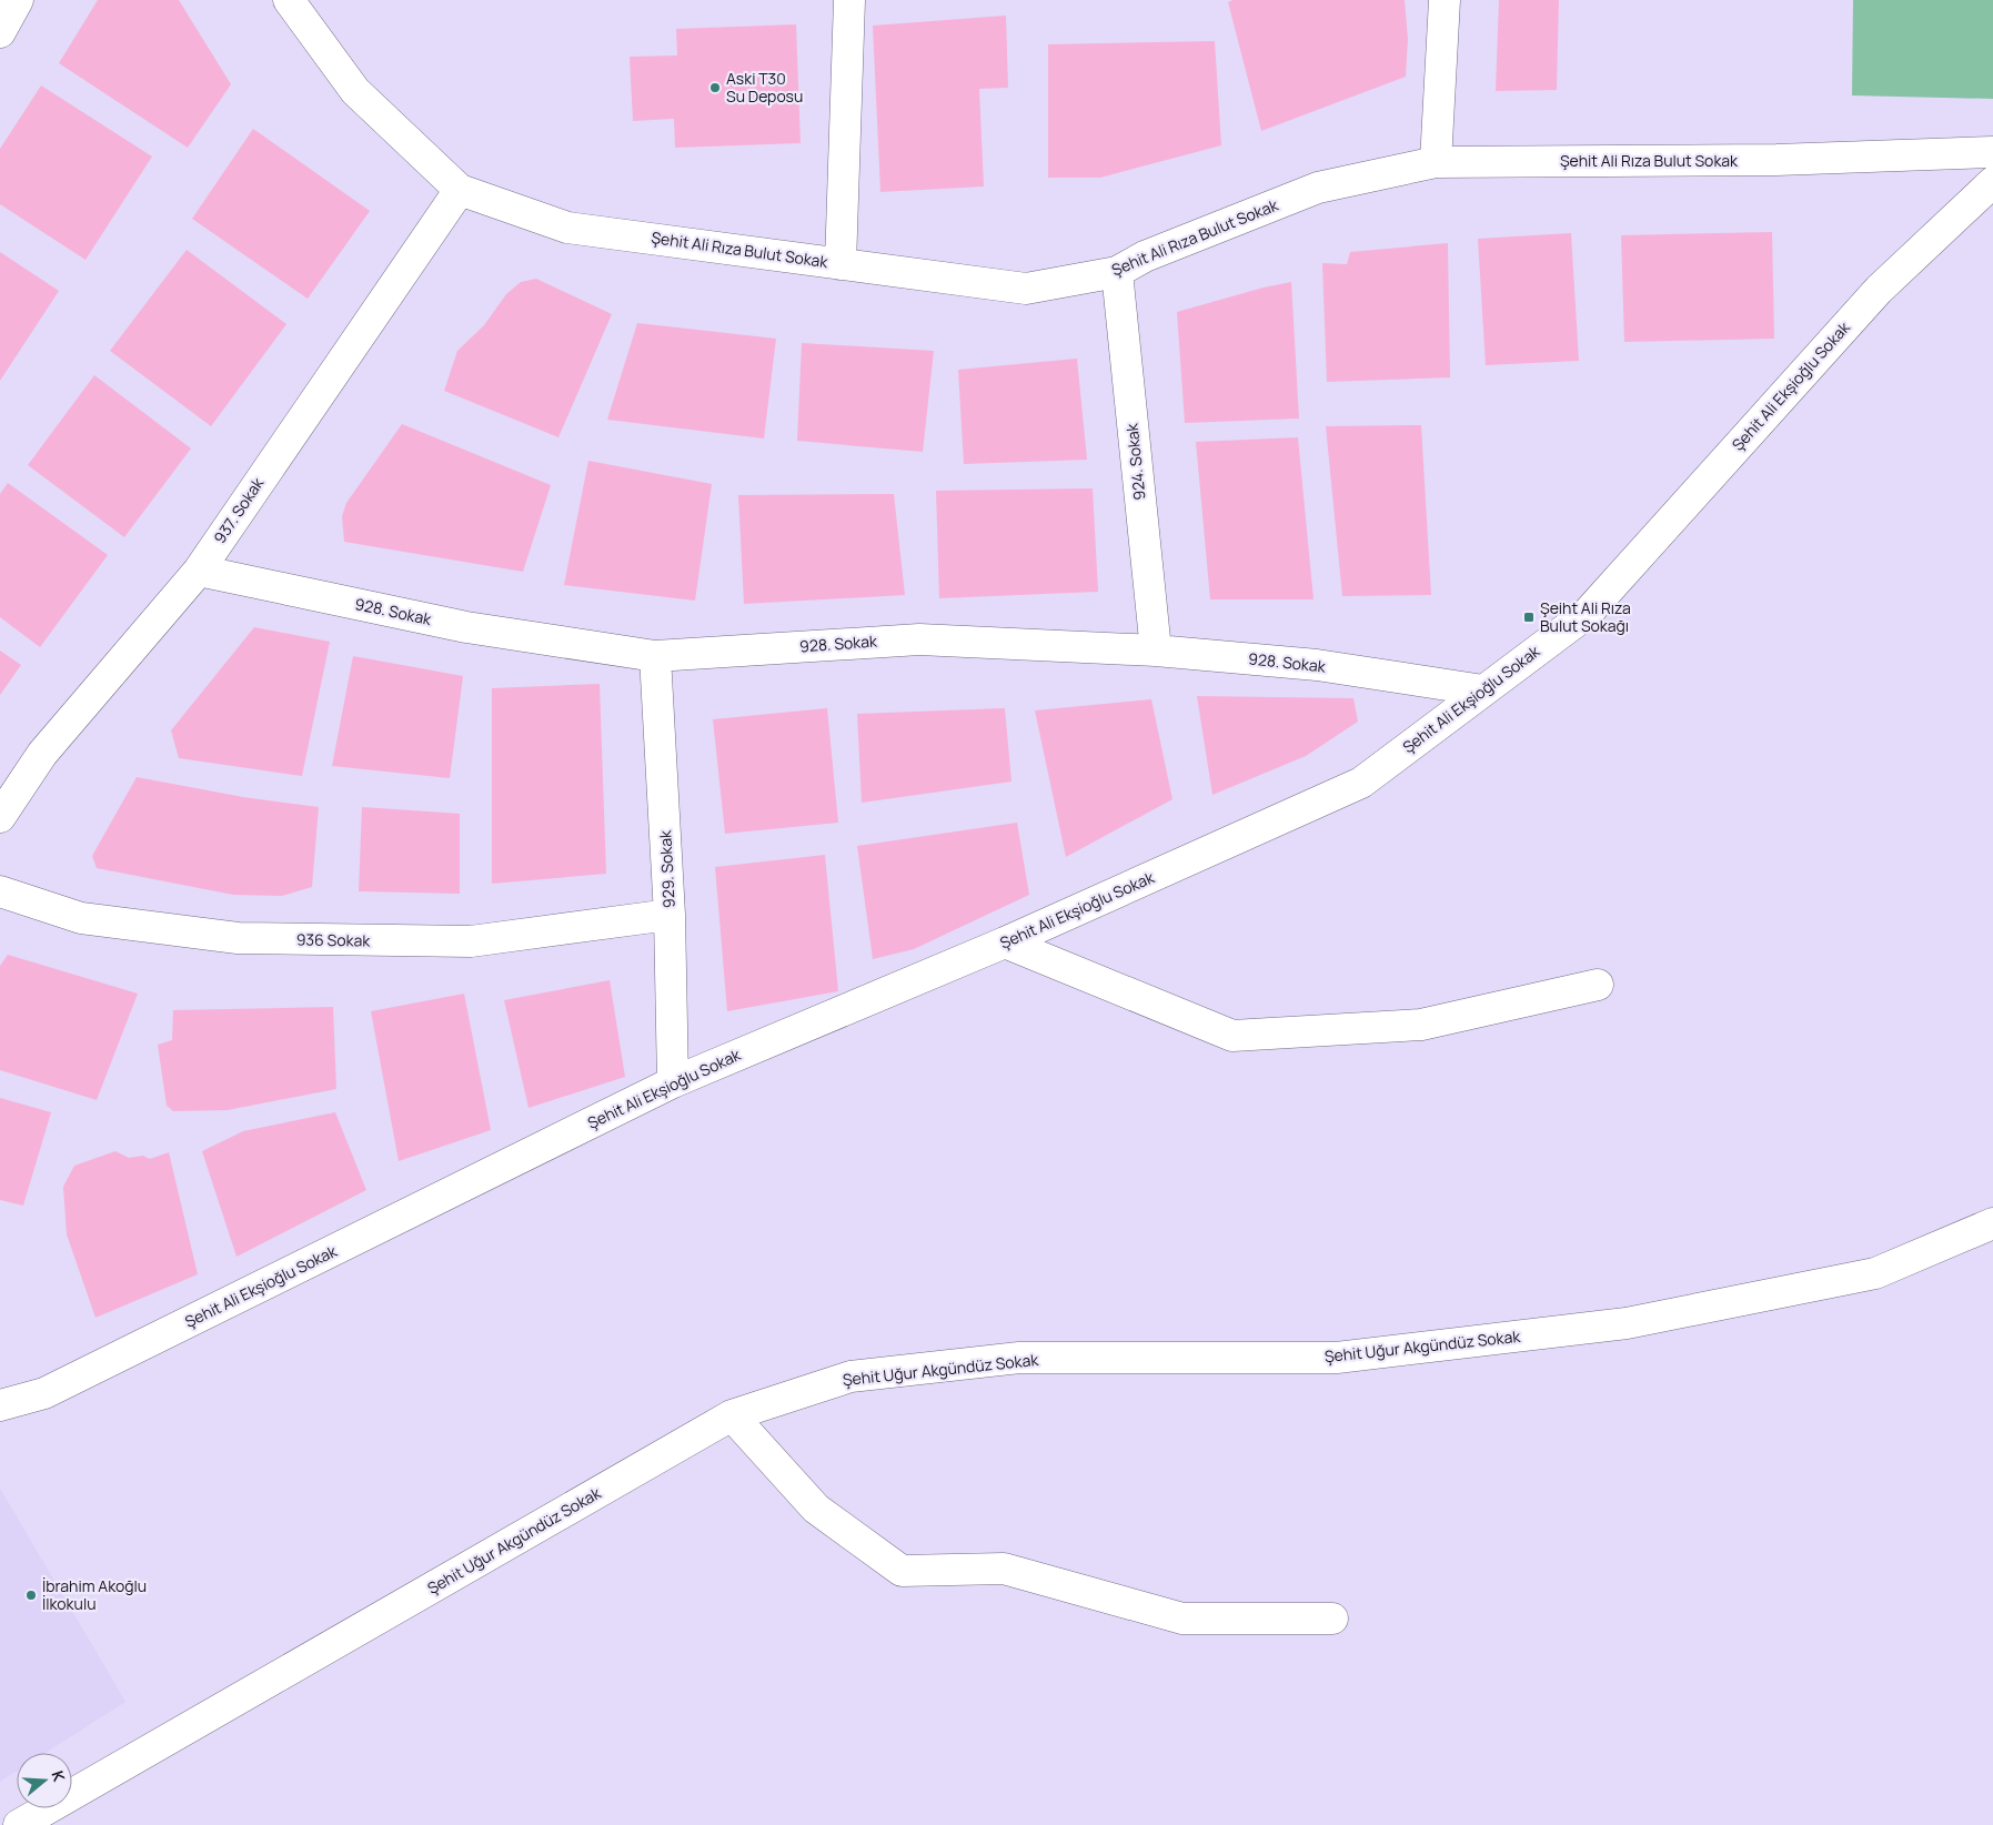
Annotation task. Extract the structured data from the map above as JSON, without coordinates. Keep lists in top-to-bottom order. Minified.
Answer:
{"streets":{"street":["Şehit Ali Rıza Bulut Sokak","Şehit Ali Ekşioğlu Sokak","924. Sokak","937. Sokak","928. Sokak","929. Sokak","936 Sokak","Şehit Uğur Akgündüz Sokak"]},"crossings":[["Şehit Ali Rıza Bulut Sokak","924. Sokak"],["Şehit Ali Rıza Bulut Sokak","937. Sokak"],["Şehit Ali Ekşioğlu Sokak","928. Sokak"],["Şehit Ali Ekşioğlu Sokak","929. Sokak"],["924. Sokak","928. Sokak"],["937. Sokak","928. Sokak"],["928. Sokak","929. Sokak"],["929. Sokak","936 Sokak"]],"places":{"other":["Aski T30 Su Deposu","İbrahim Akoğlu İlkokulu"],"transit":["Şeiht Ali Rıza Bulut Sokağı"]},"north":"right"}
